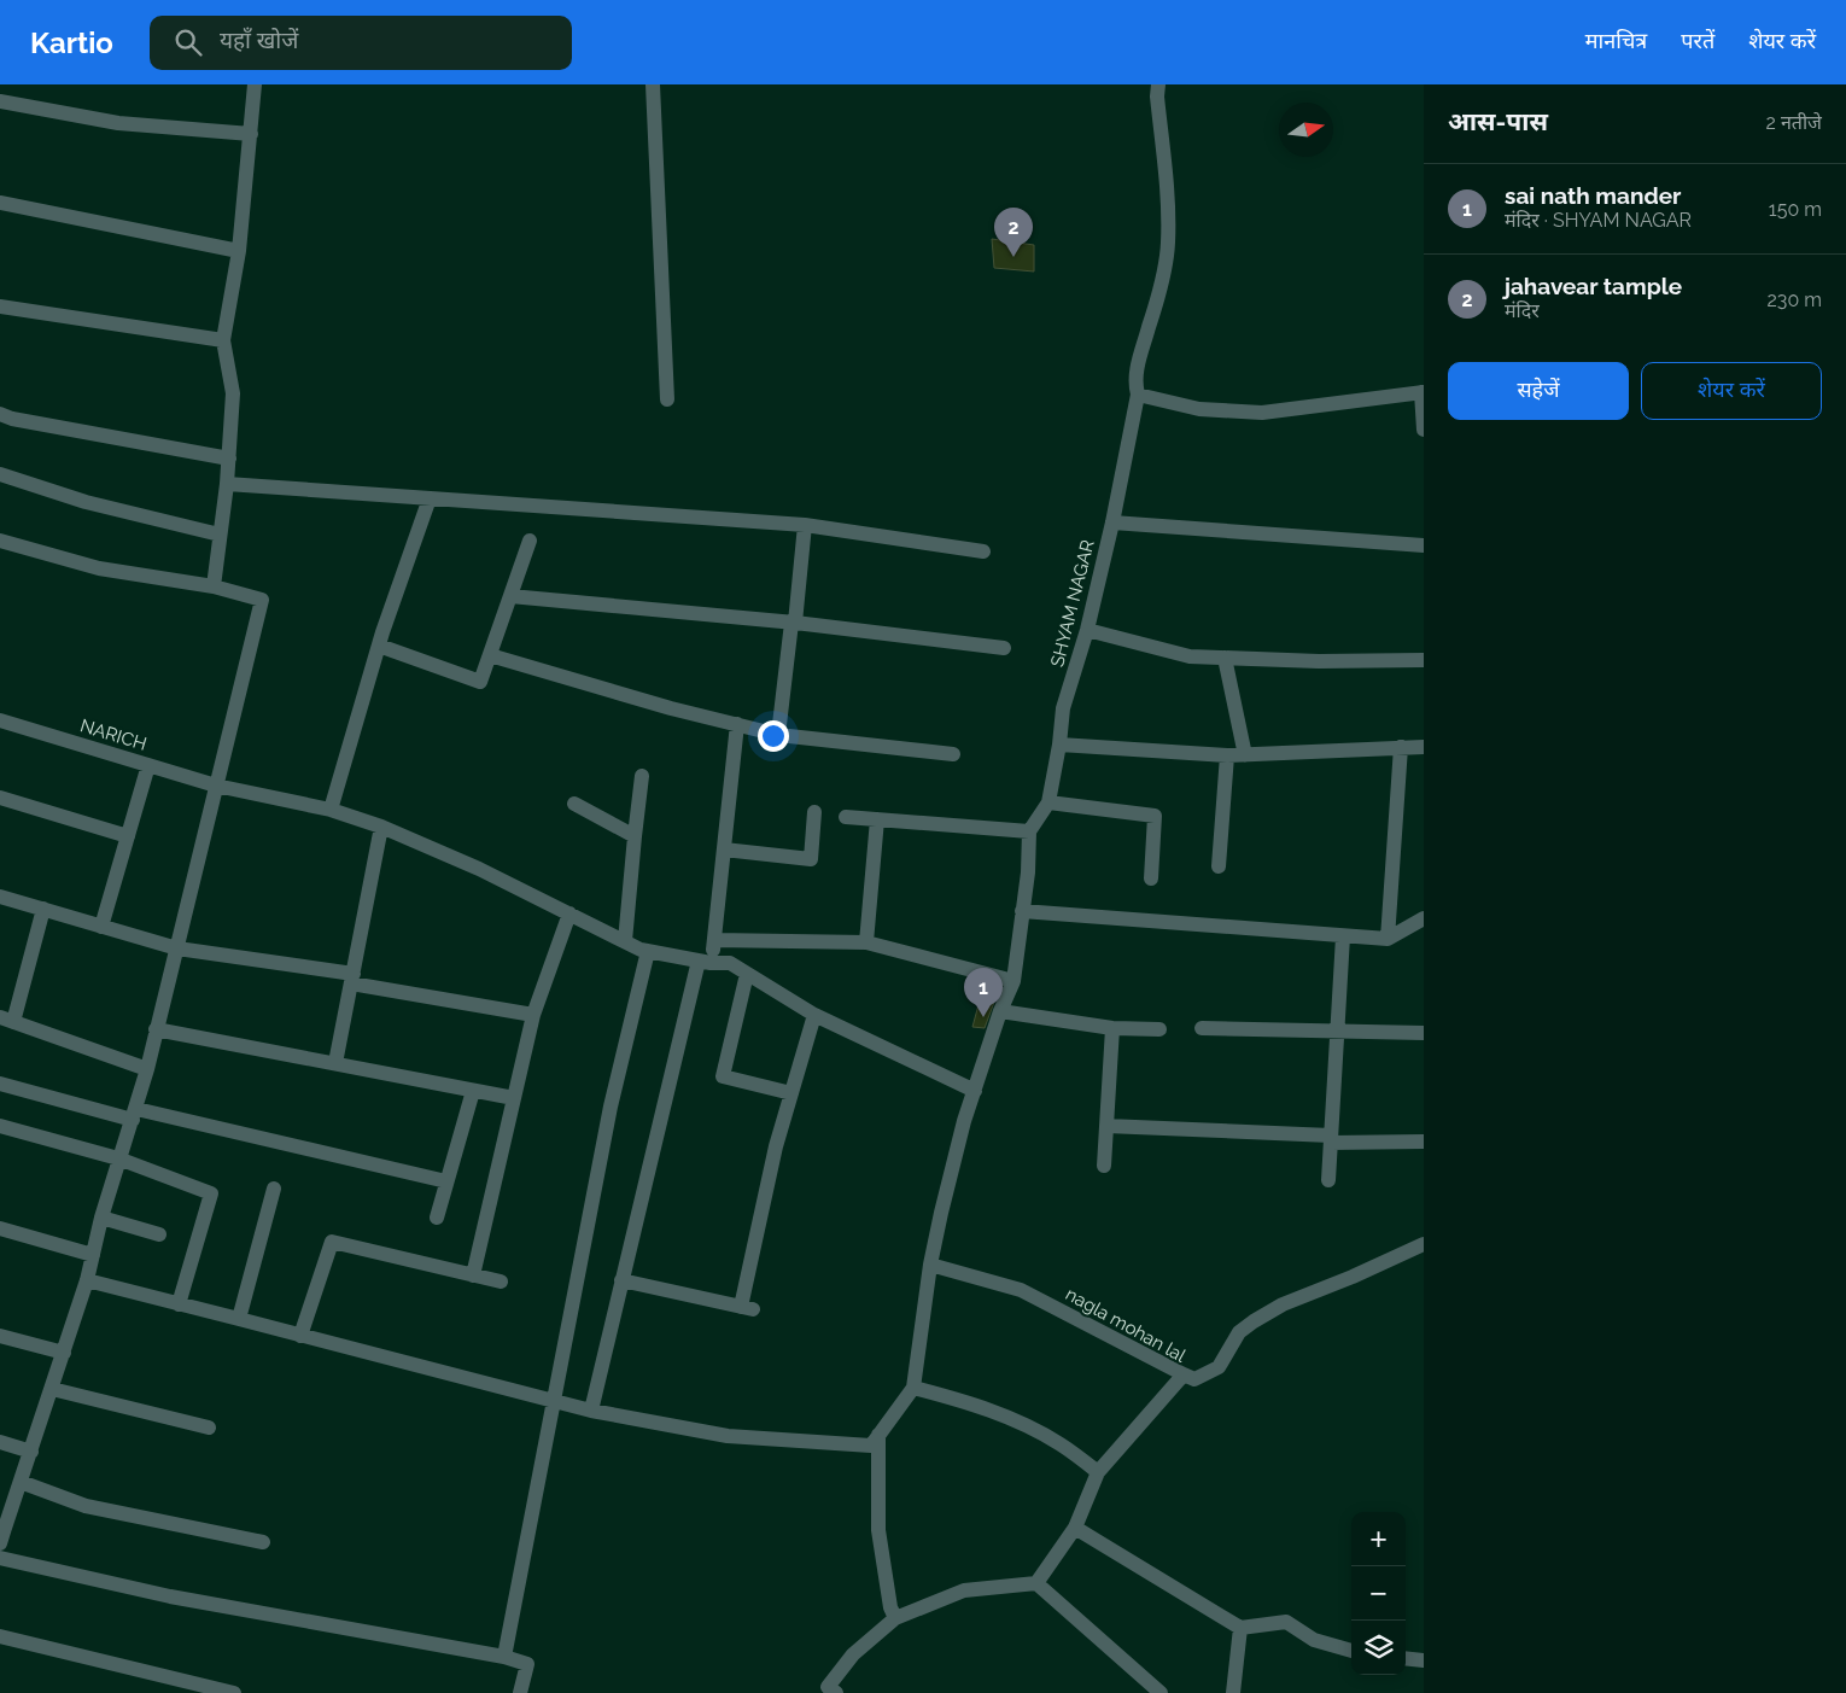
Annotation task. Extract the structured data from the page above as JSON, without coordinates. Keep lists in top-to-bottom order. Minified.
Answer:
{"streets":{"street":["SHYAM NAGAR","NARICH","nagla mohan lal"]},"north":"right","page":{"header":"Kartio","search":"यहाँ खोजें","nav":["मानचित्र","परतें","शेयर करें"],"heading":["आस-पास","2 नतीजे"],"list":[{"mark":"1","name":"sai nath mander","note":"मंदिर · SHYAM NAGAR","value":"150 m"},{"mark":"2","name":"jahavear tample","note":"मंदिर","value":"230 m"}],"pins":["2","1"],"buttons":["सहेजें","शेयर करें"],"map_buttons":["+","−"]}}
